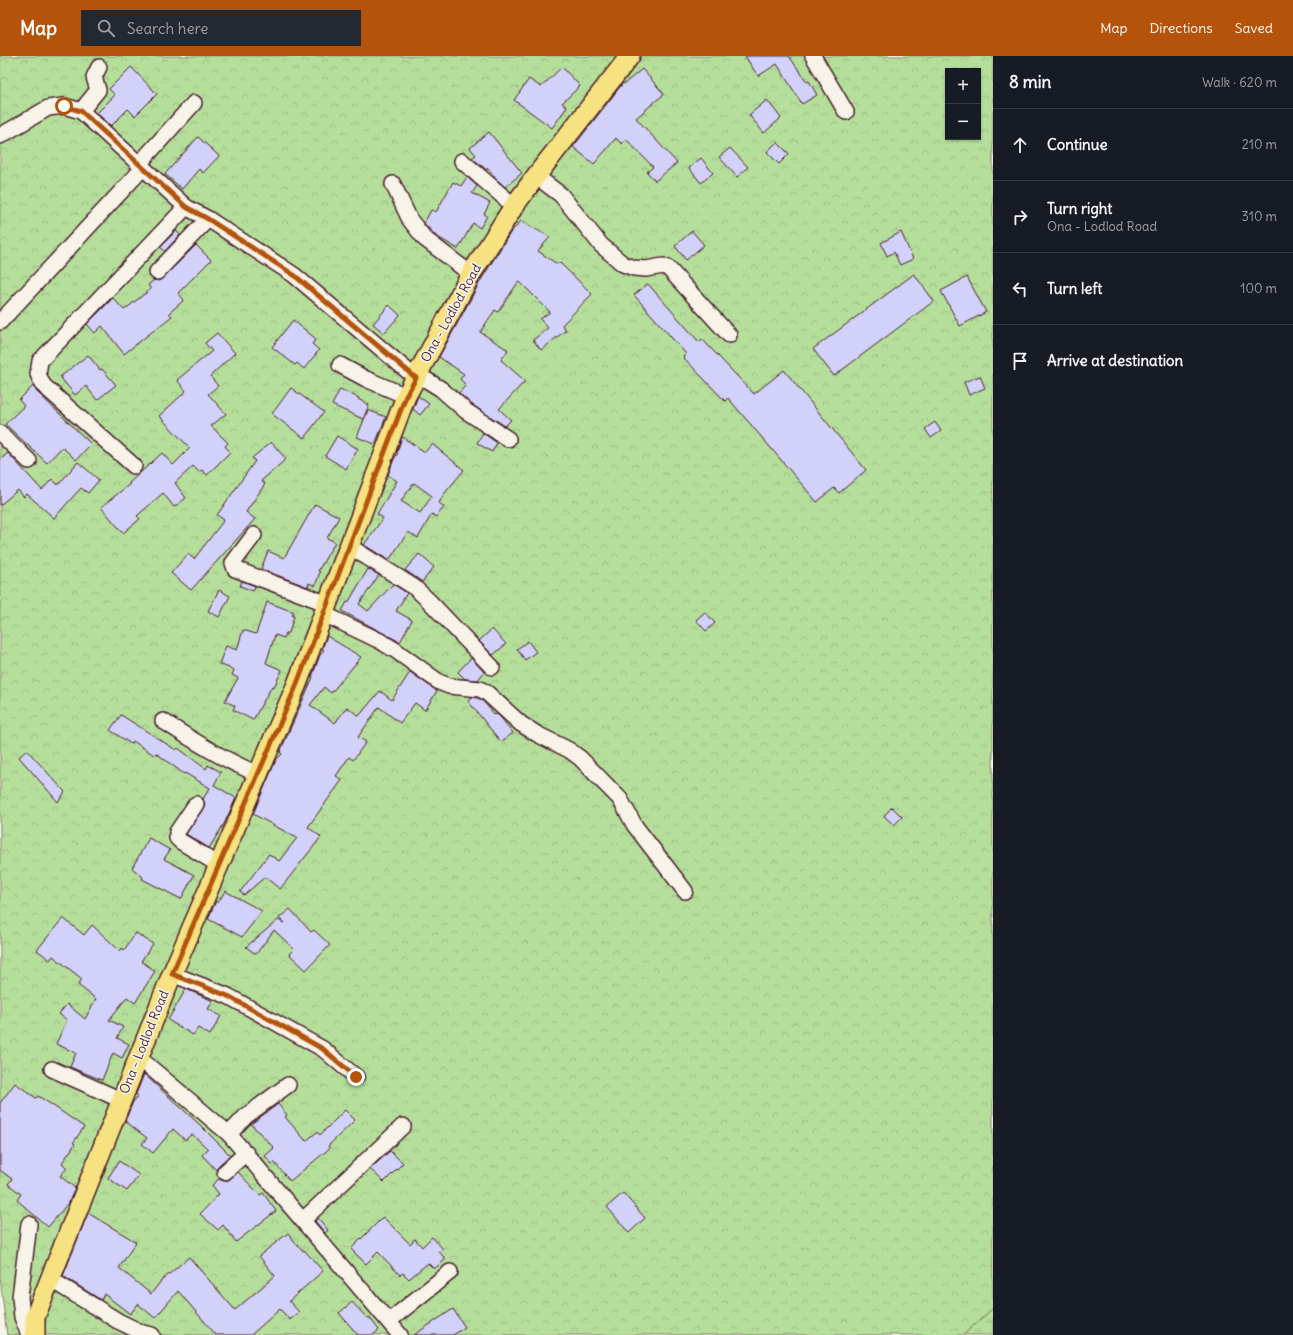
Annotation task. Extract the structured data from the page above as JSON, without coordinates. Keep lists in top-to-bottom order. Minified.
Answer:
{"streets":{"main road":["Ona - Lodlod Road"]},"page":{"header":"Map","search":"Search here","nav":["Map","Directions","Saved"],"heading":["8 min","Walk · 620 m"],"map_buttons":["+","−"],"list":[["Continue","210 m"],["Turn right","Ona - Lodlod Road","310 m"],["Turn left","100 m"],"Arrive at destination"]}}
